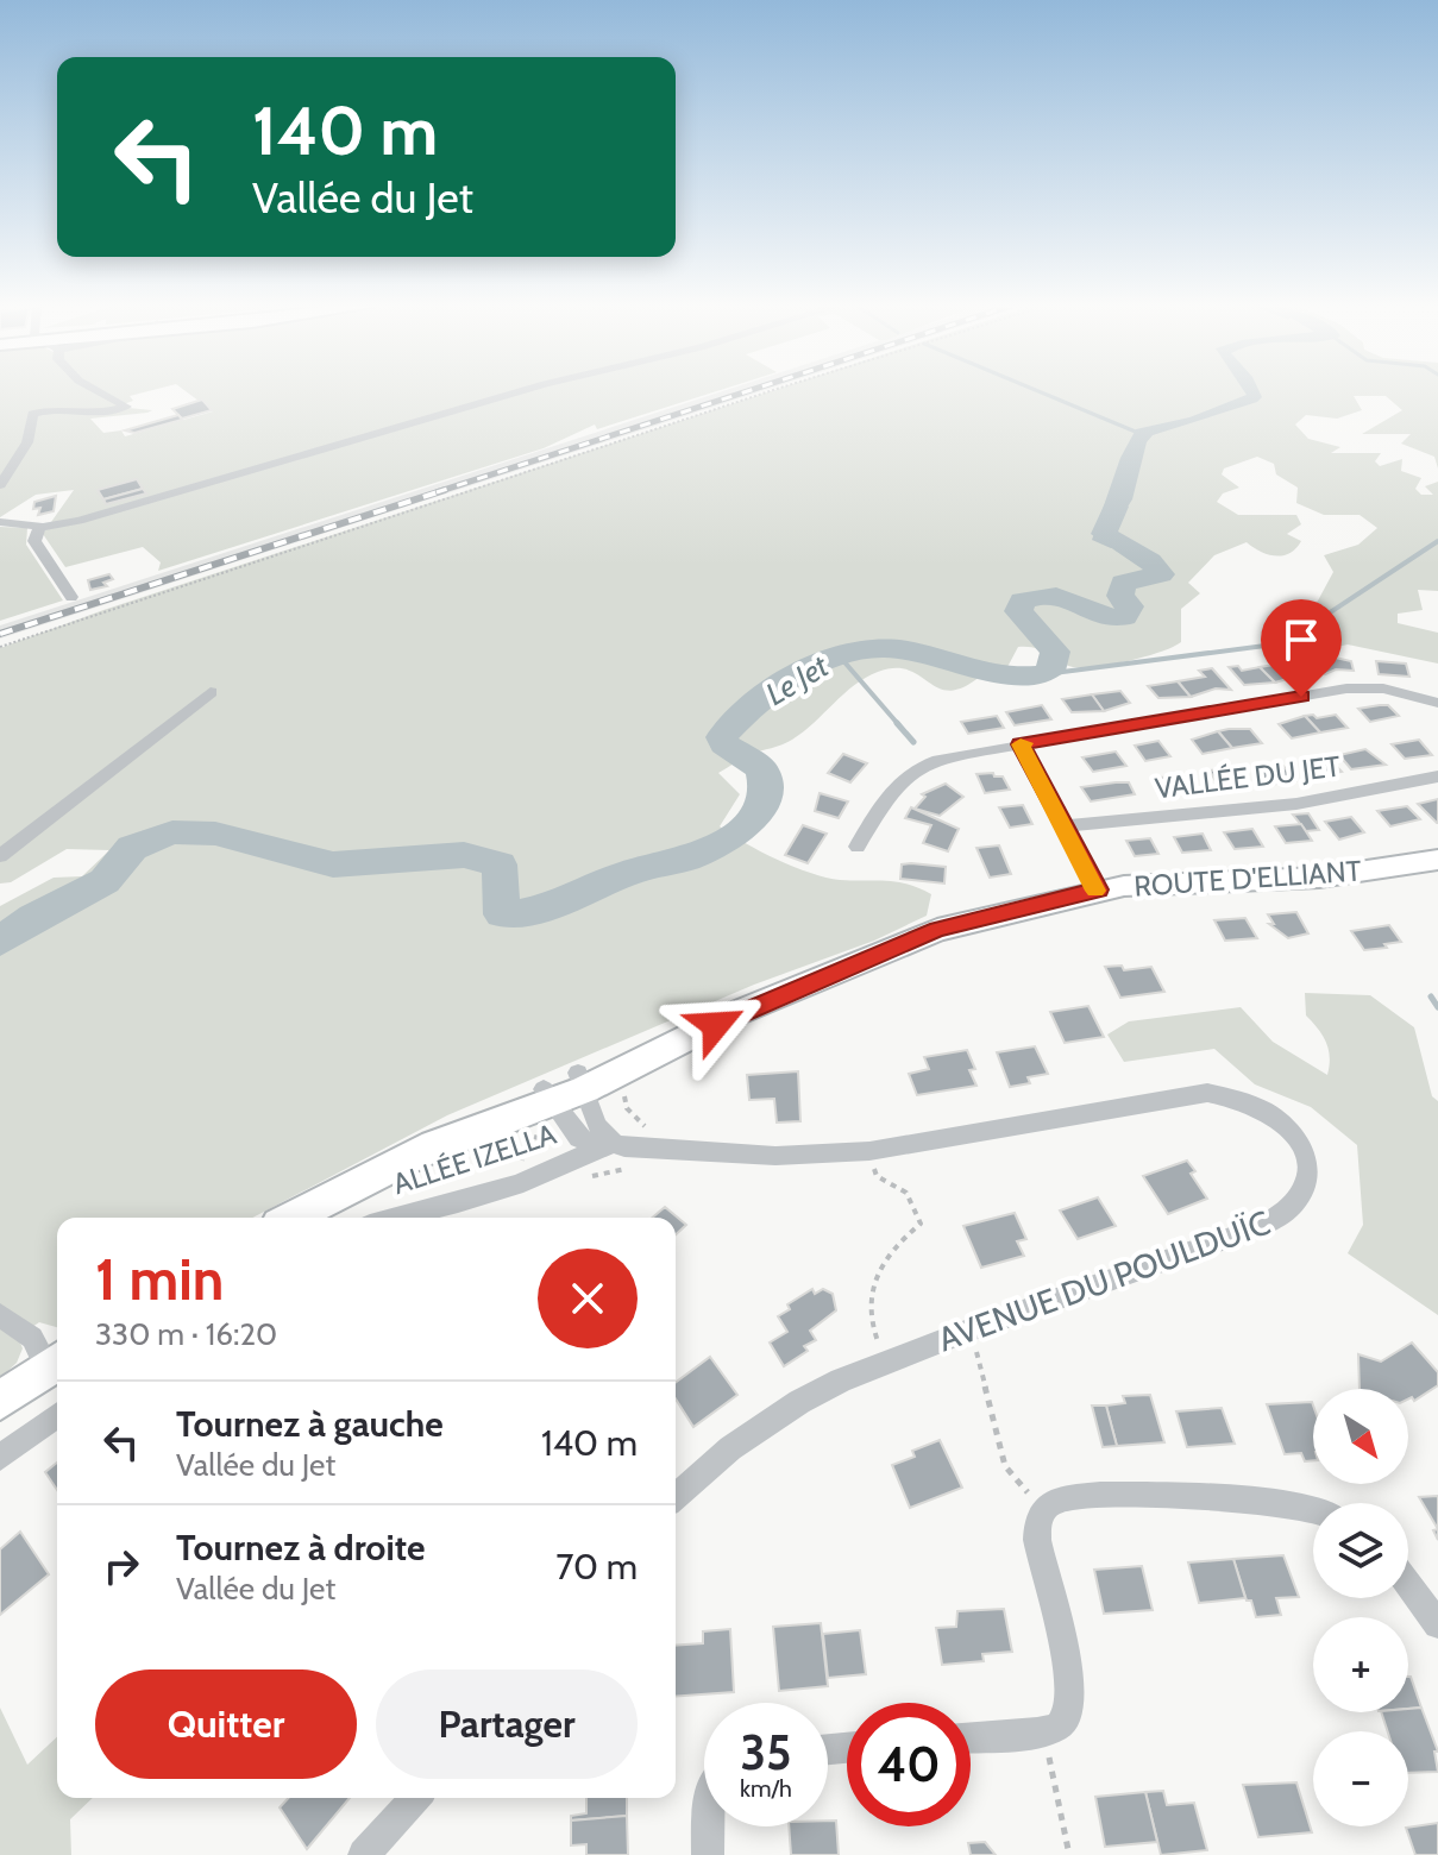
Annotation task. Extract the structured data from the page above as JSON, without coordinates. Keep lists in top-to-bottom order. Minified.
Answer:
{"streets":{"street":["VALLÉE DU JET","ROUTE D'ELLIANT","ALLÉE IZELLA","AVENUE DU POULDUÏC"]},"crossings":[["ROUTE D'ELLIANT","ALLÉE IZELLA"],["ALLÉE IZELLA","AVENUE DU POULDUÏC"]],"water":["Le Jet"],"north":"bottom right","page":{"turn":["140 m","Vallée du Jet"],"heading":["1 min","330 m · 16:20"],"list":[{"name":"Tournez à gauche","note":"Vallée du Jet","value":"140 m"},{"name":"Tournez à droite","note":"Vallée du Jet","value":"70 m"}],"map_buttons":["+","−"],"buttons":["Quitter","Partager"],"speed":"35 km/h","limit":"40"}}
